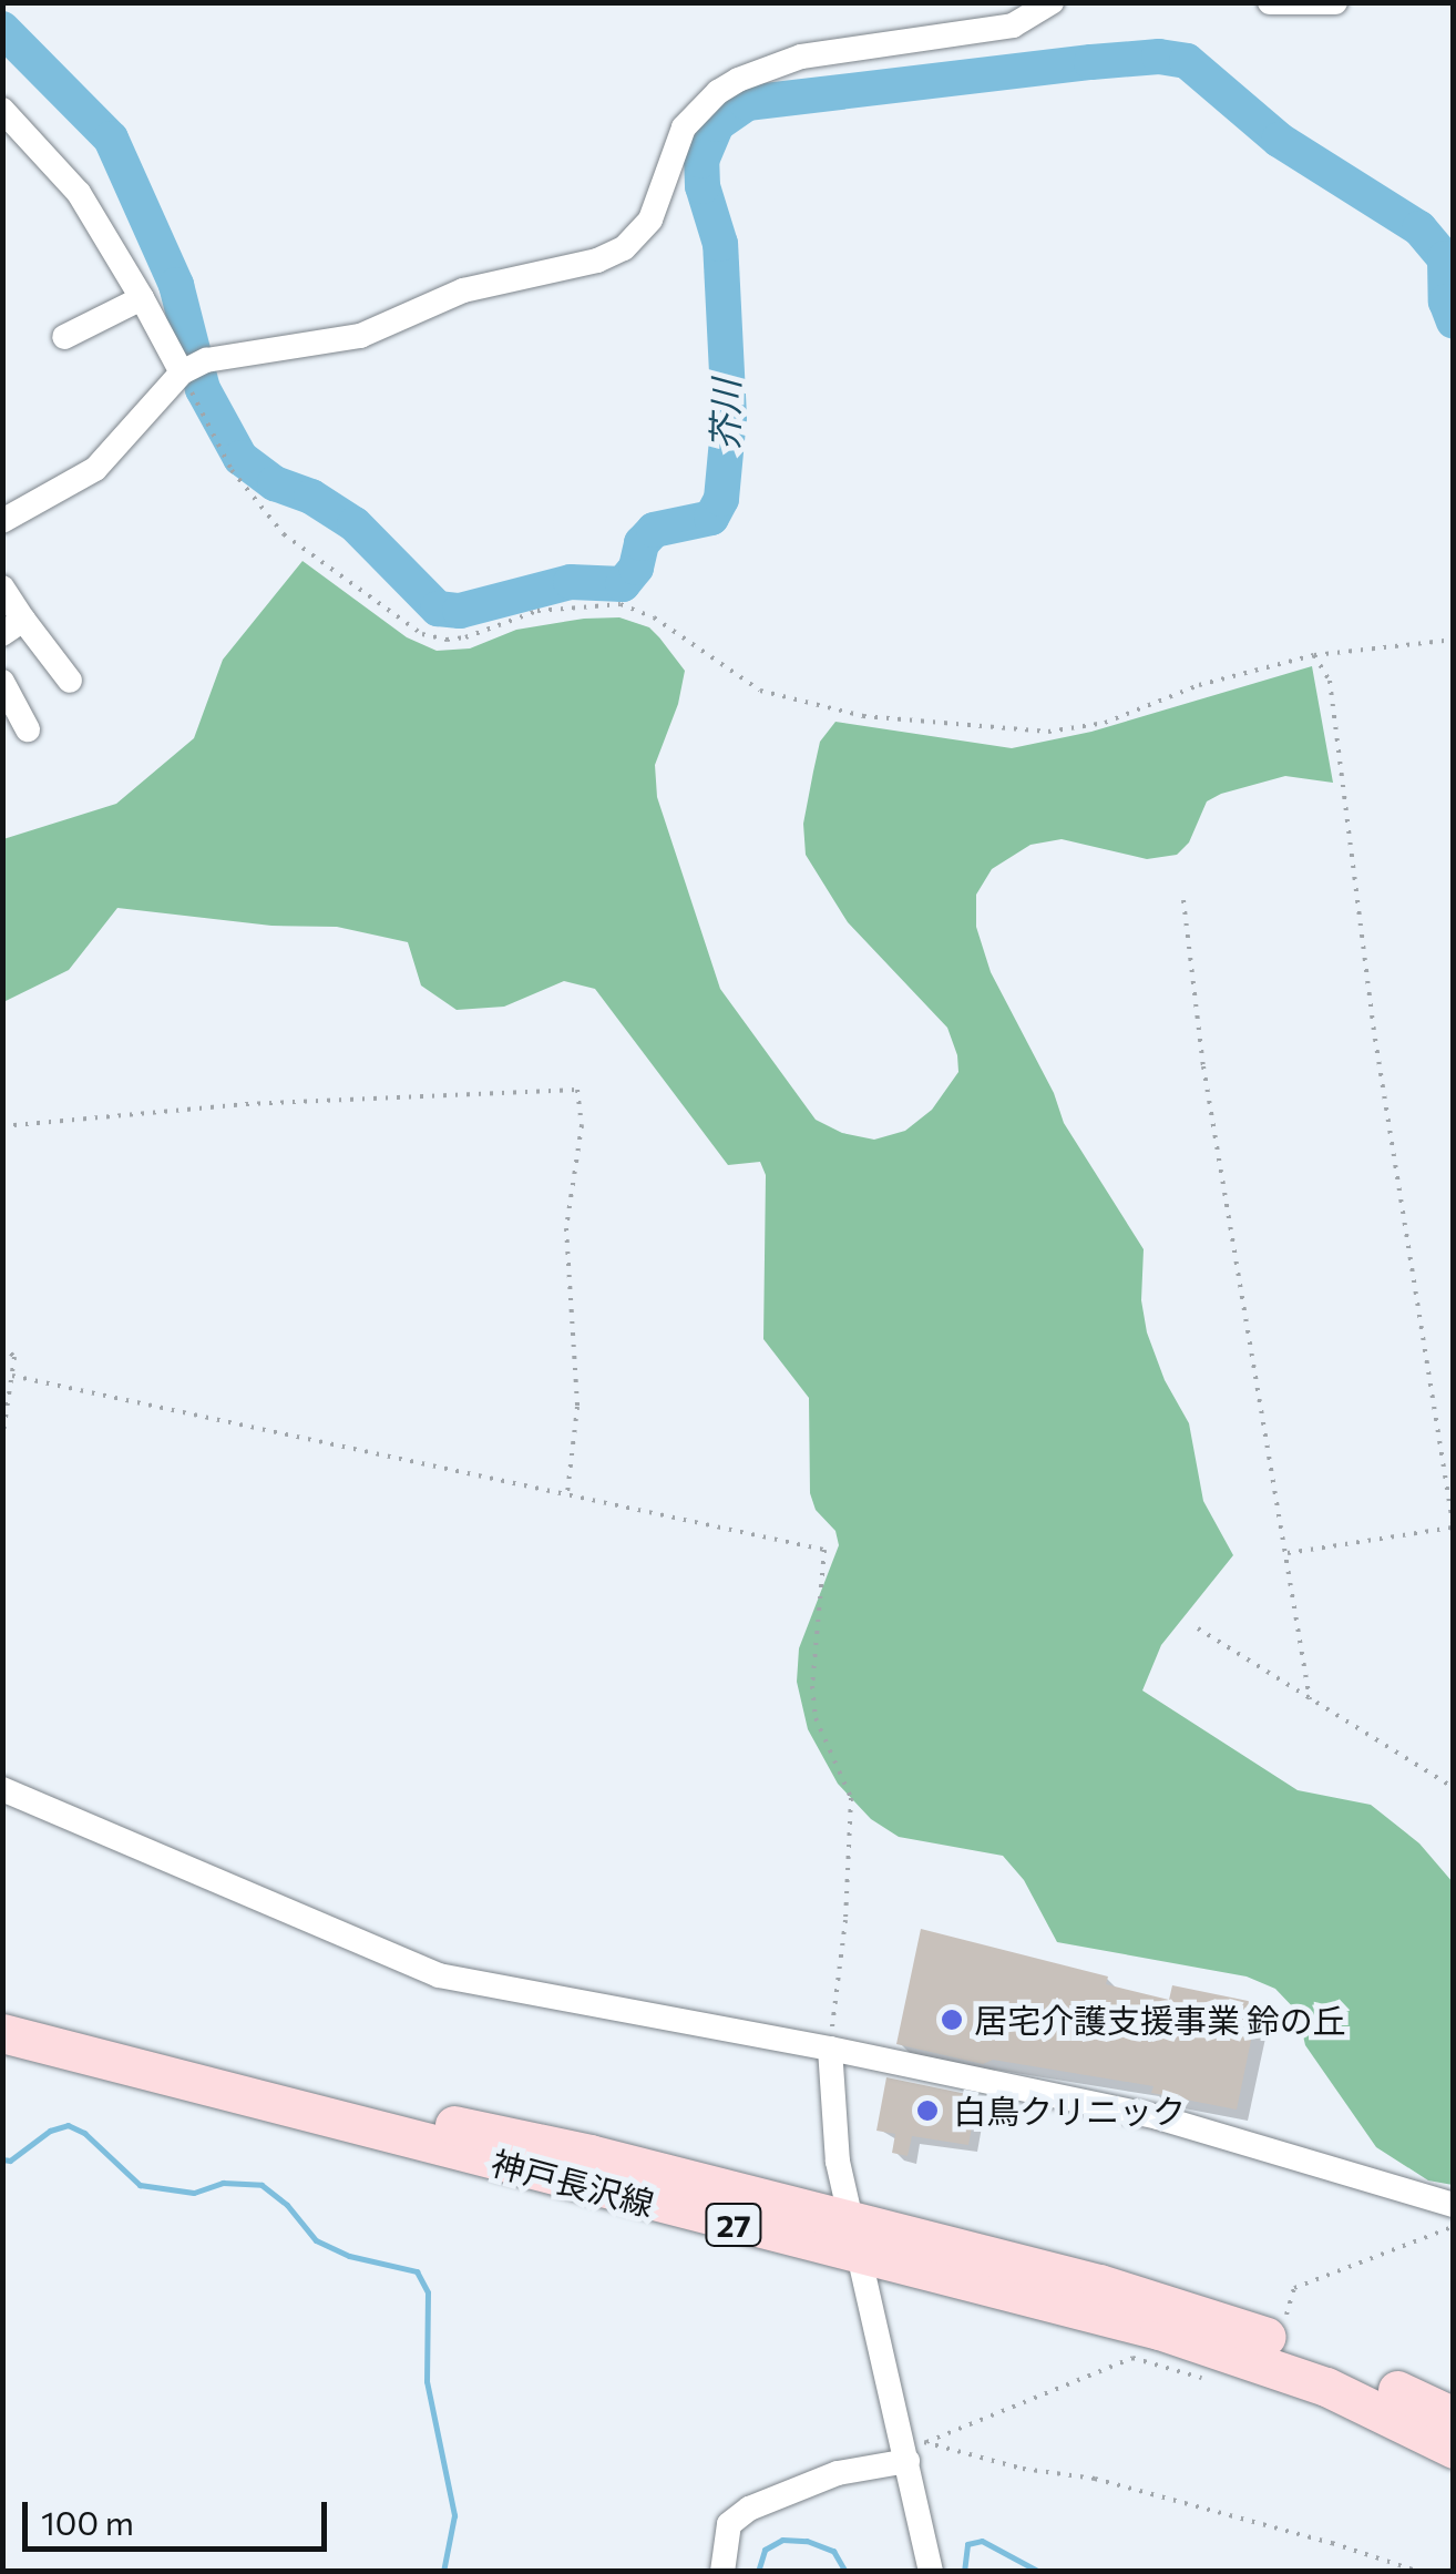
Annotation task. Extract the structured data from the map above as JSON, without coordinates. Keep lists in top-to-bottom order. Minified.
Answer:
{"streets":{"main road":["神戸長沢線","27"]},"water":["芥川"],"places":["居宅介護支援事業 鈴の丘","白鳥クリニック"],"scale_bar":"100 m"}
